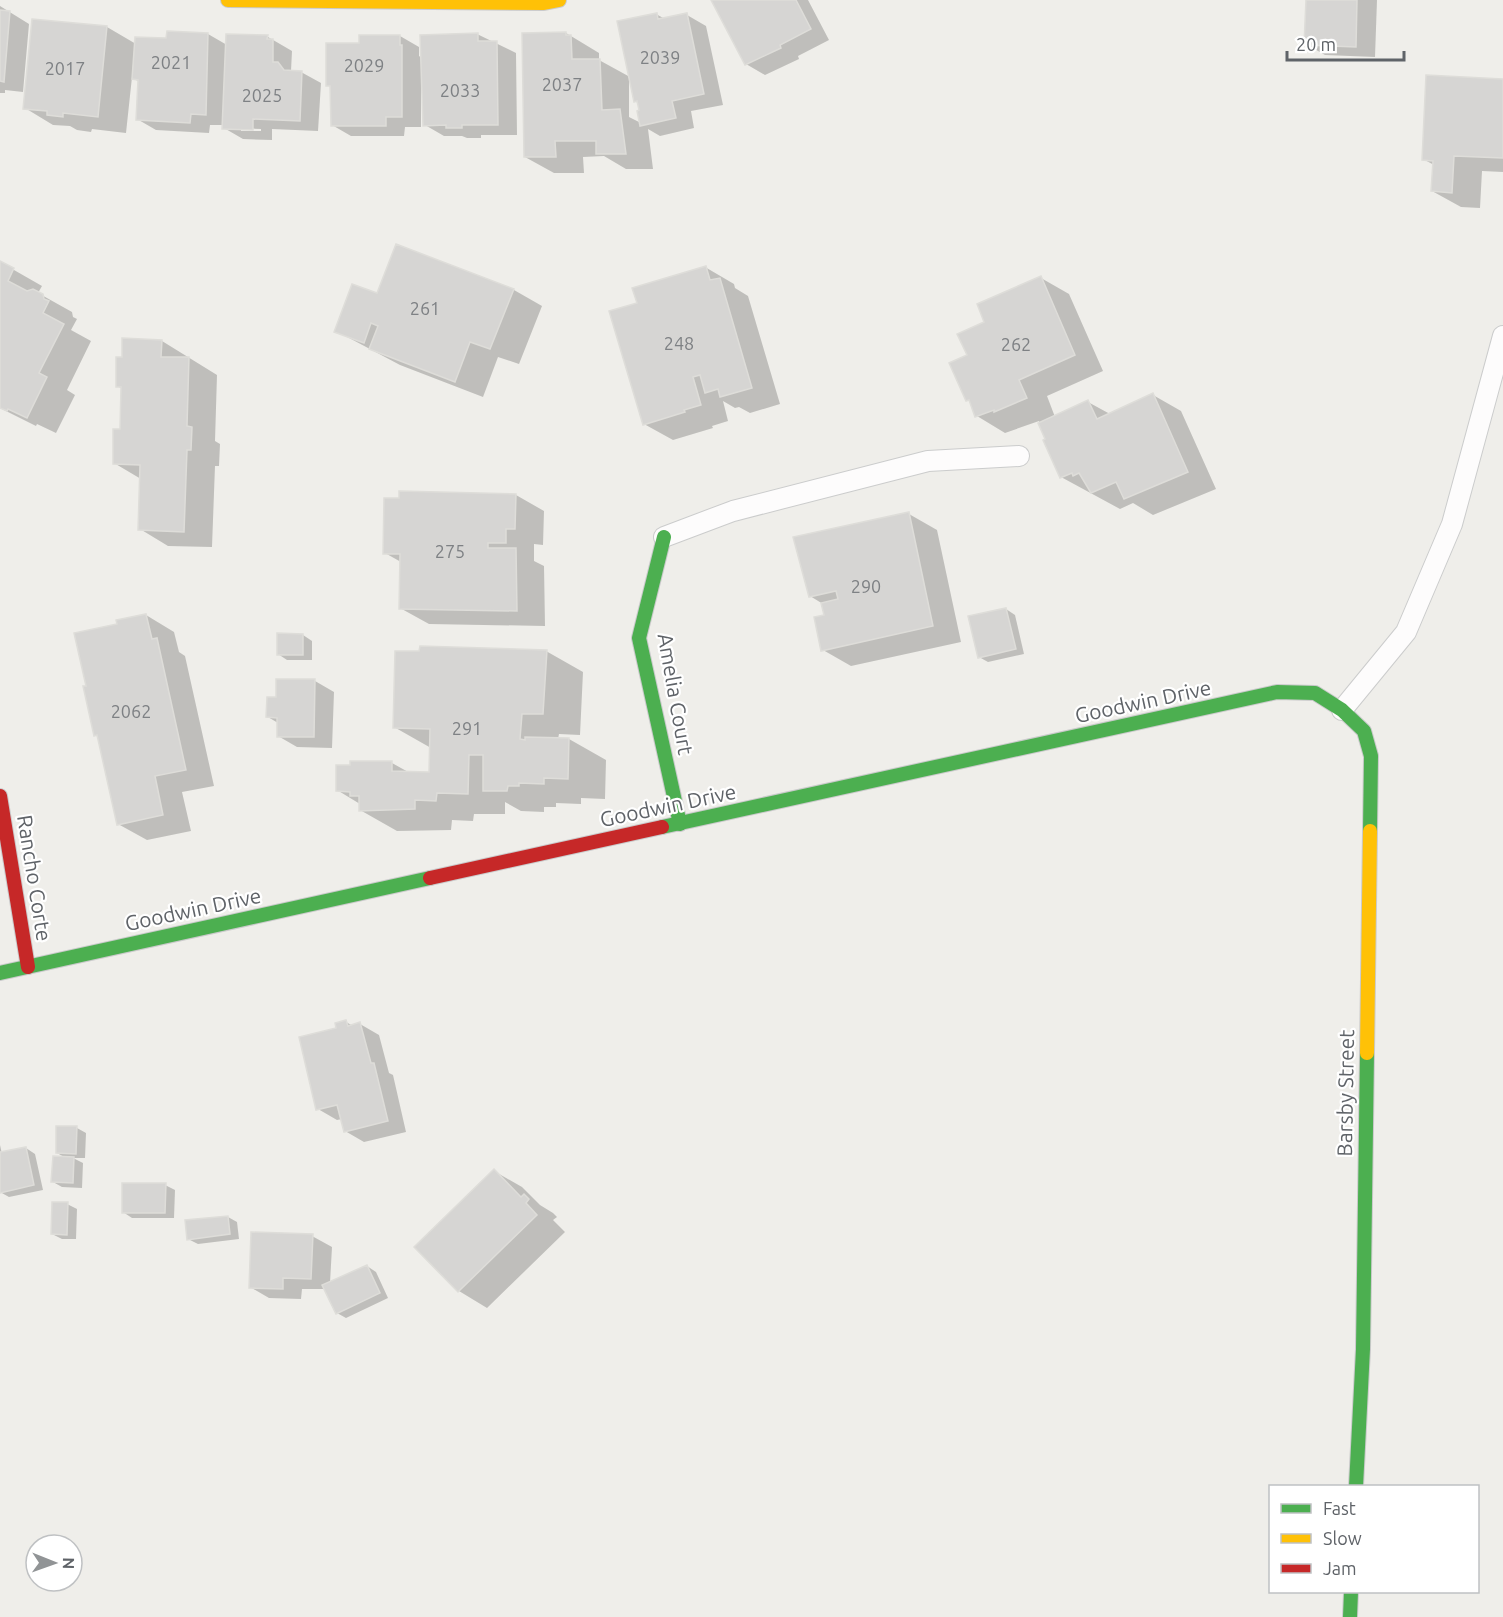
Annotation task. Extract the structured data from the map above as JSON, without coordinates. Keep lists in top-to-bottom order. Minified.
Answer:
{"streets":{"street":["Amelia Court","Goodwin Drive","Rancho Corte","Barsby Street"]},"crossings":[["Amelia Court","Goodwin Drive"],["Goodwin Drive","Rancho Corte"],["Goodwin Drive","Barsby Street"]],"house_numbers":["2039","2021","2029","2017","2037","2033","2025","261","248","262","275","290","2062","291"],"legend":["Fast","Slow","Jam"],"scale_bar":"20 m","north":"right"}
